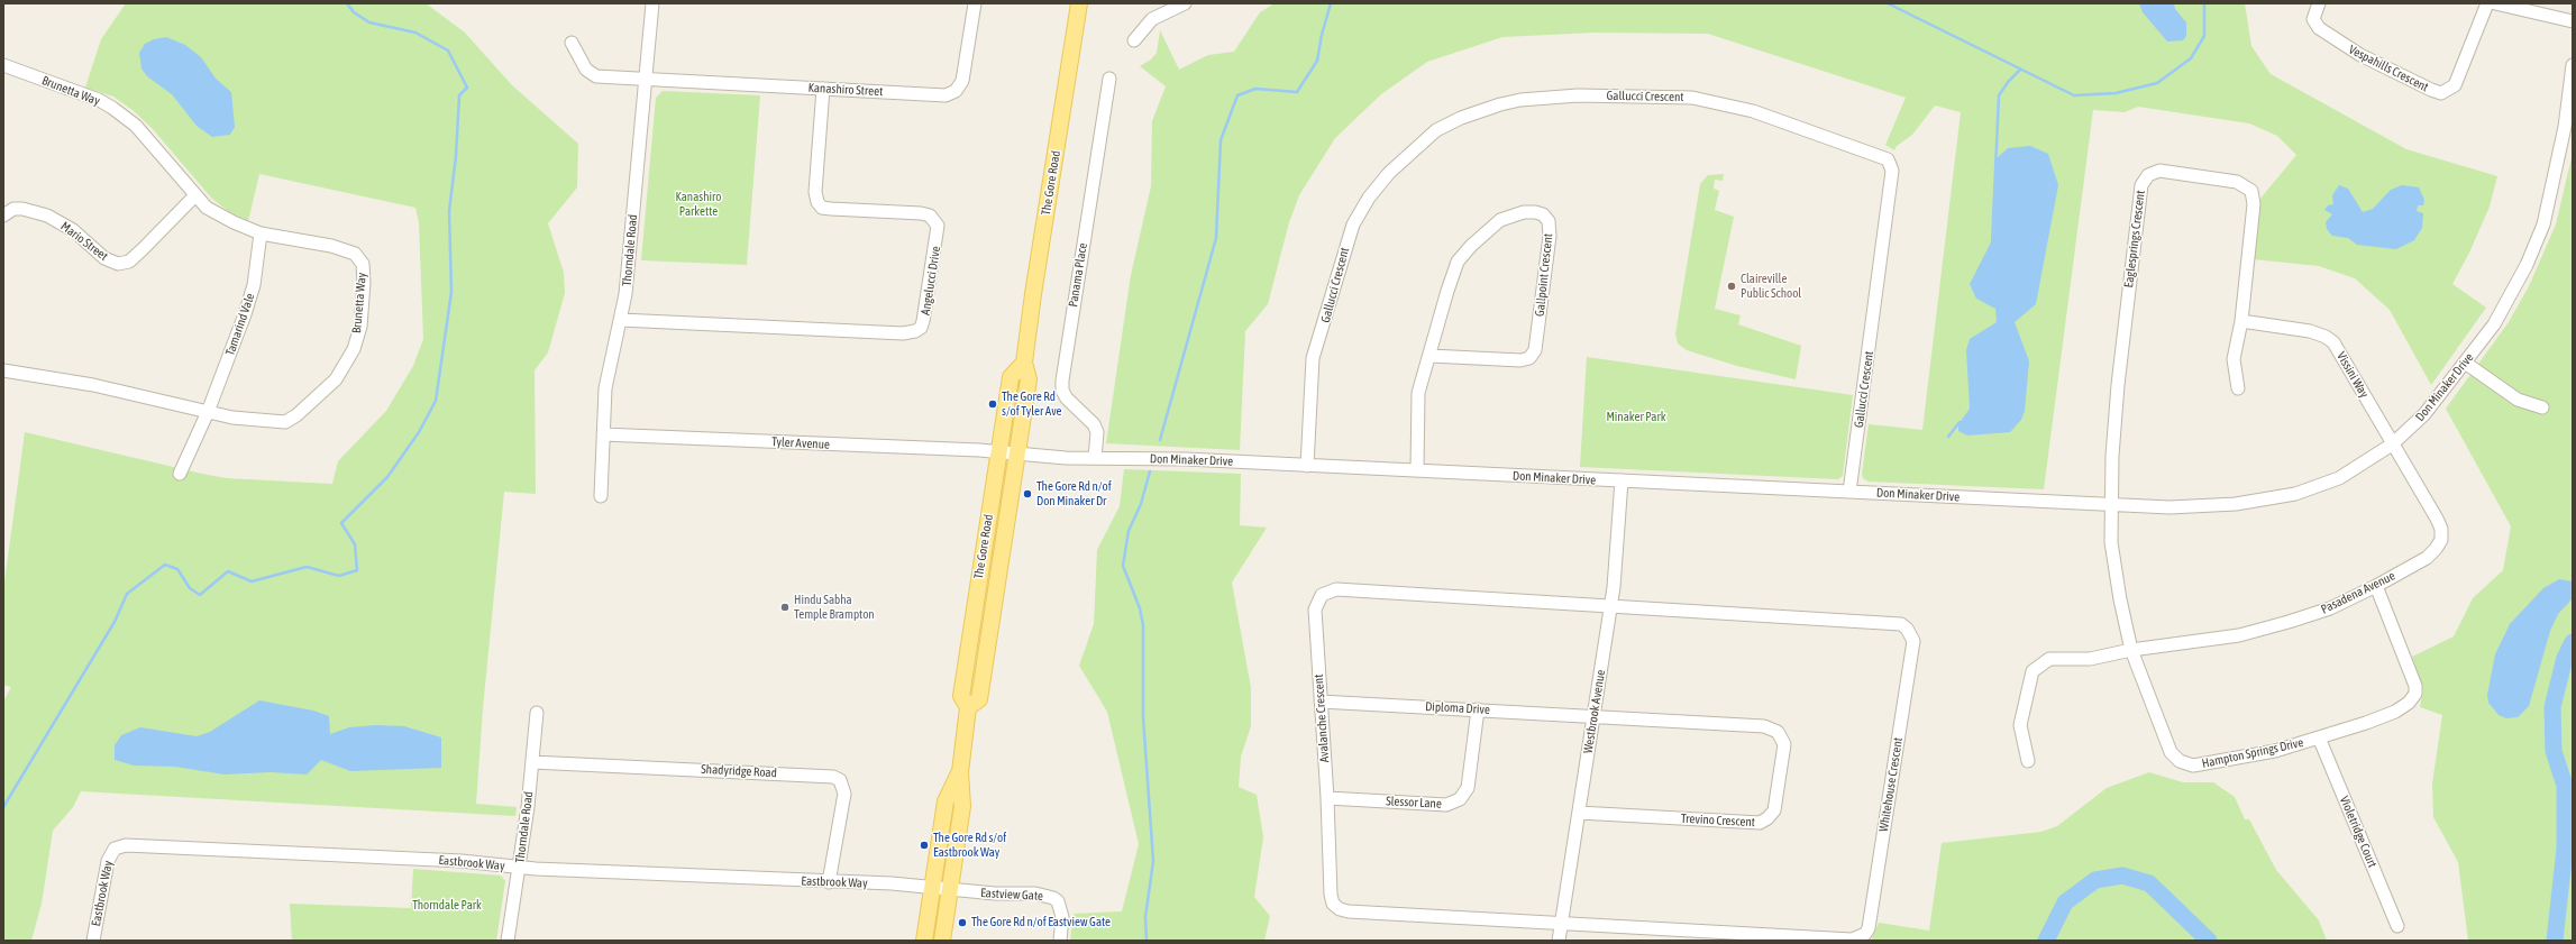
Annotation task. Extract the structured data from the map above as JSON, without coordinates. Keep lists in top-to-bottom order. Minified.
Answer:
{"streets":{"main road":["The Gore Road"],"street":["Vespahills Crescent","Kanashiro Street","Brunetta Way","Gallucci Crescent","Eaglesprings Crescent","Mario Street","Thorndale Road","Panama Place","Gallpoint Crescent","Angelucci Drive","Tamarind Vale","Vissini Way","Don Minaker Drive","Tyler Avenue","Pasadena Avenue","Diploma Drive","Westbrook Avenue","Avalanche Crescent","Hampton Springs Drive","Shadyridge Road","Whitehouse Crescent","Slessor Lane","Trevino Crescent","Violetridge Court","Eastbrook Way","Eastview Gate"]},"crossings":[["Kanashiro Street","Thorndale Road"],["Kanashiro Street","Angelucci Drive"],["Brunetta Way","Mario Street"],["Brunetta Way","Tamarind Vale"],["Gallucci Crescent","Don Minaker Drive"],["The Gore Road","Don Minaker Drive"],["The Gore Road","Tyler Avenue"],["The Gore Road","Eastbrook Way"],["The Gore Road","Eastview Gate"],["Eaglesprings Crescent","Vissini Way"],["Eaglesprings Crescent","Don Minaker Drive"],["Eaglesprings Crescent","Hampton Springs Drive"],["Thorndale Road","Angelucci Drive"],["Thorndale Road","Tyler Avenue"],["Thorndale Road","Shadyridge Road"],["Thorndale Road","Eastbrook Way"],["Panama Place","Don Minaker Drive"],["Gallpoint Crescent","Don Minaker Drive"],["Vissini Way","Don Minaker Drive"],["Vissini Way","Pasadena Avenue"],["Don Minaker Drive","Tyler Avenue"],["Don Minaker Drive","Pasadena Avenue"],["Don Minaker Drive","Westbrook Avenue"],["Don Minaker Drive","Hampton Springs Drive"],["Pasadena Avenue","Hampton Springs Drive"],["Diploma Drive","Westbrook Avenue"],["Diploma Drive","Avalanche Crescent"],["Diploma Drive","Slessor Lane"],["Diploma Drive","Trevino Crescent"],["Westbrook Avenue","Avalanche Crescent"],["Westbrook Avenue","Whitehouse Crescent"],["Westbrook Avenue","Trevino Crescent"],["Avalanche Crescent","Whitehouse Crescent"],["Avalanche Crescent","Slessor Lane"],["Hampton Springs Drive","Violetridge Court"],["Shadyridge Road","Eastbrook Way"],["Eastbrook Way","Eastview Gate"]],"parks":["Kanashiro Parkette","Minaker Park","Thorndale Park"],"places":["Claireville Public School","The Gore Rd s/of Tyler Ave","The Gore Rd n/of Don Minaker Dr","Hindu Sabha Temple Brampton","The Gore Rd s/of Eastbrook Way","The Gore Rd n/of Eastview Gate"]}
